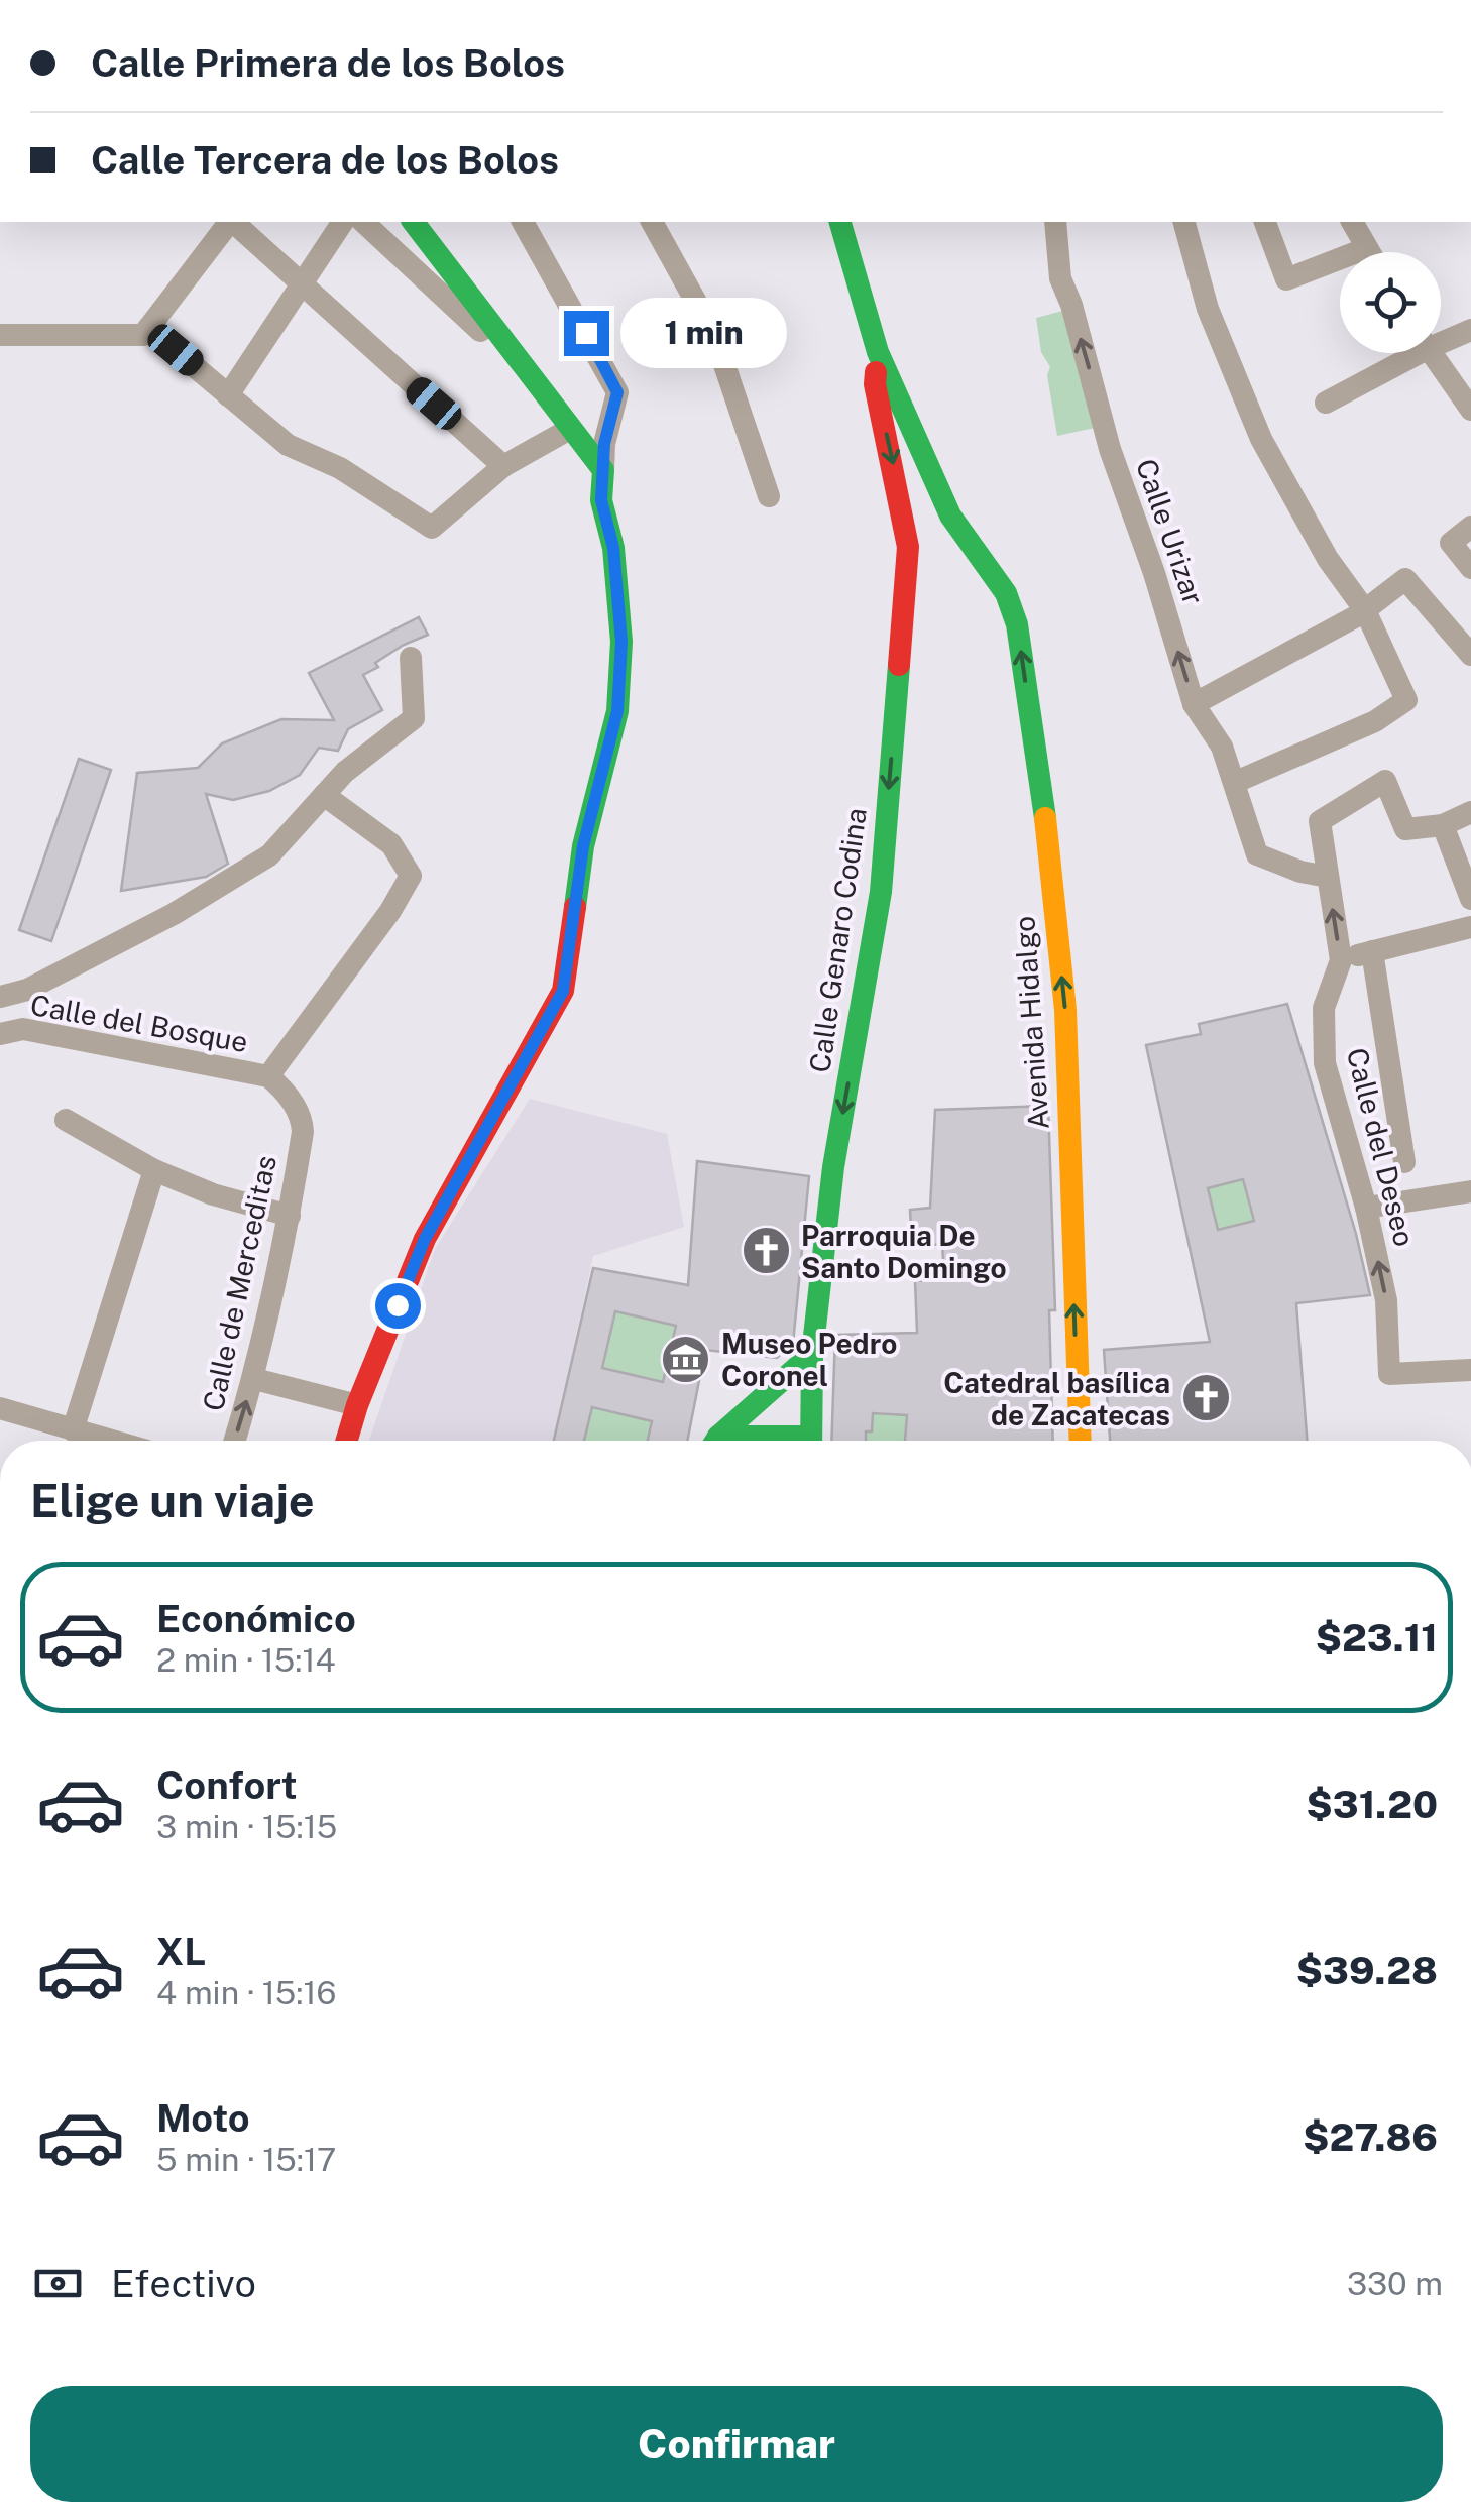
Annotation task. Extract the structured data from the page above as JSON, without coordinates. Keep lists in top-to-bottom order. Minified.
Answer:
{"streets":{"street":["Calle Urizar","Calle Genaro Codina","Calle del Bosque","Avenida Hidalgo","Calle del Deseo","Calle de Merceditas"]},"crossings":[["Calle Urizar","Calle del Deseo"],["Calle Genaro Codina","Avenida Hidalgo"],["Calle del Bosque","Calle de Merceditas"]],"one_way":["Calle Genaro Codina","Avenida Hidalgo"],"places":{"church":["Parroquia De Santo Domingo","Catedral basílica de Zacatecas"],"museum":["Museo Pedro Coronel"]},"page":{"banner":["Calle Primera de los Bolos","Calle Tercera de los Bolos"],"bubble":"1 min","heading":"Elige un viaje","list":[{"name":"Económico","note":"2 min · 15:14","value":"$23.11"},{"name":"Confort","note":"3 min · 15:15","value":"$31.20"},{"name":"XL","note":"4 min · 15:16","value":"$39.28"},{"name":"Moto","note":"5 min · 15:17","value":"$27.86"}],"pay":["Efectivo","330 m"],"buttons":"Confirmar"}}
